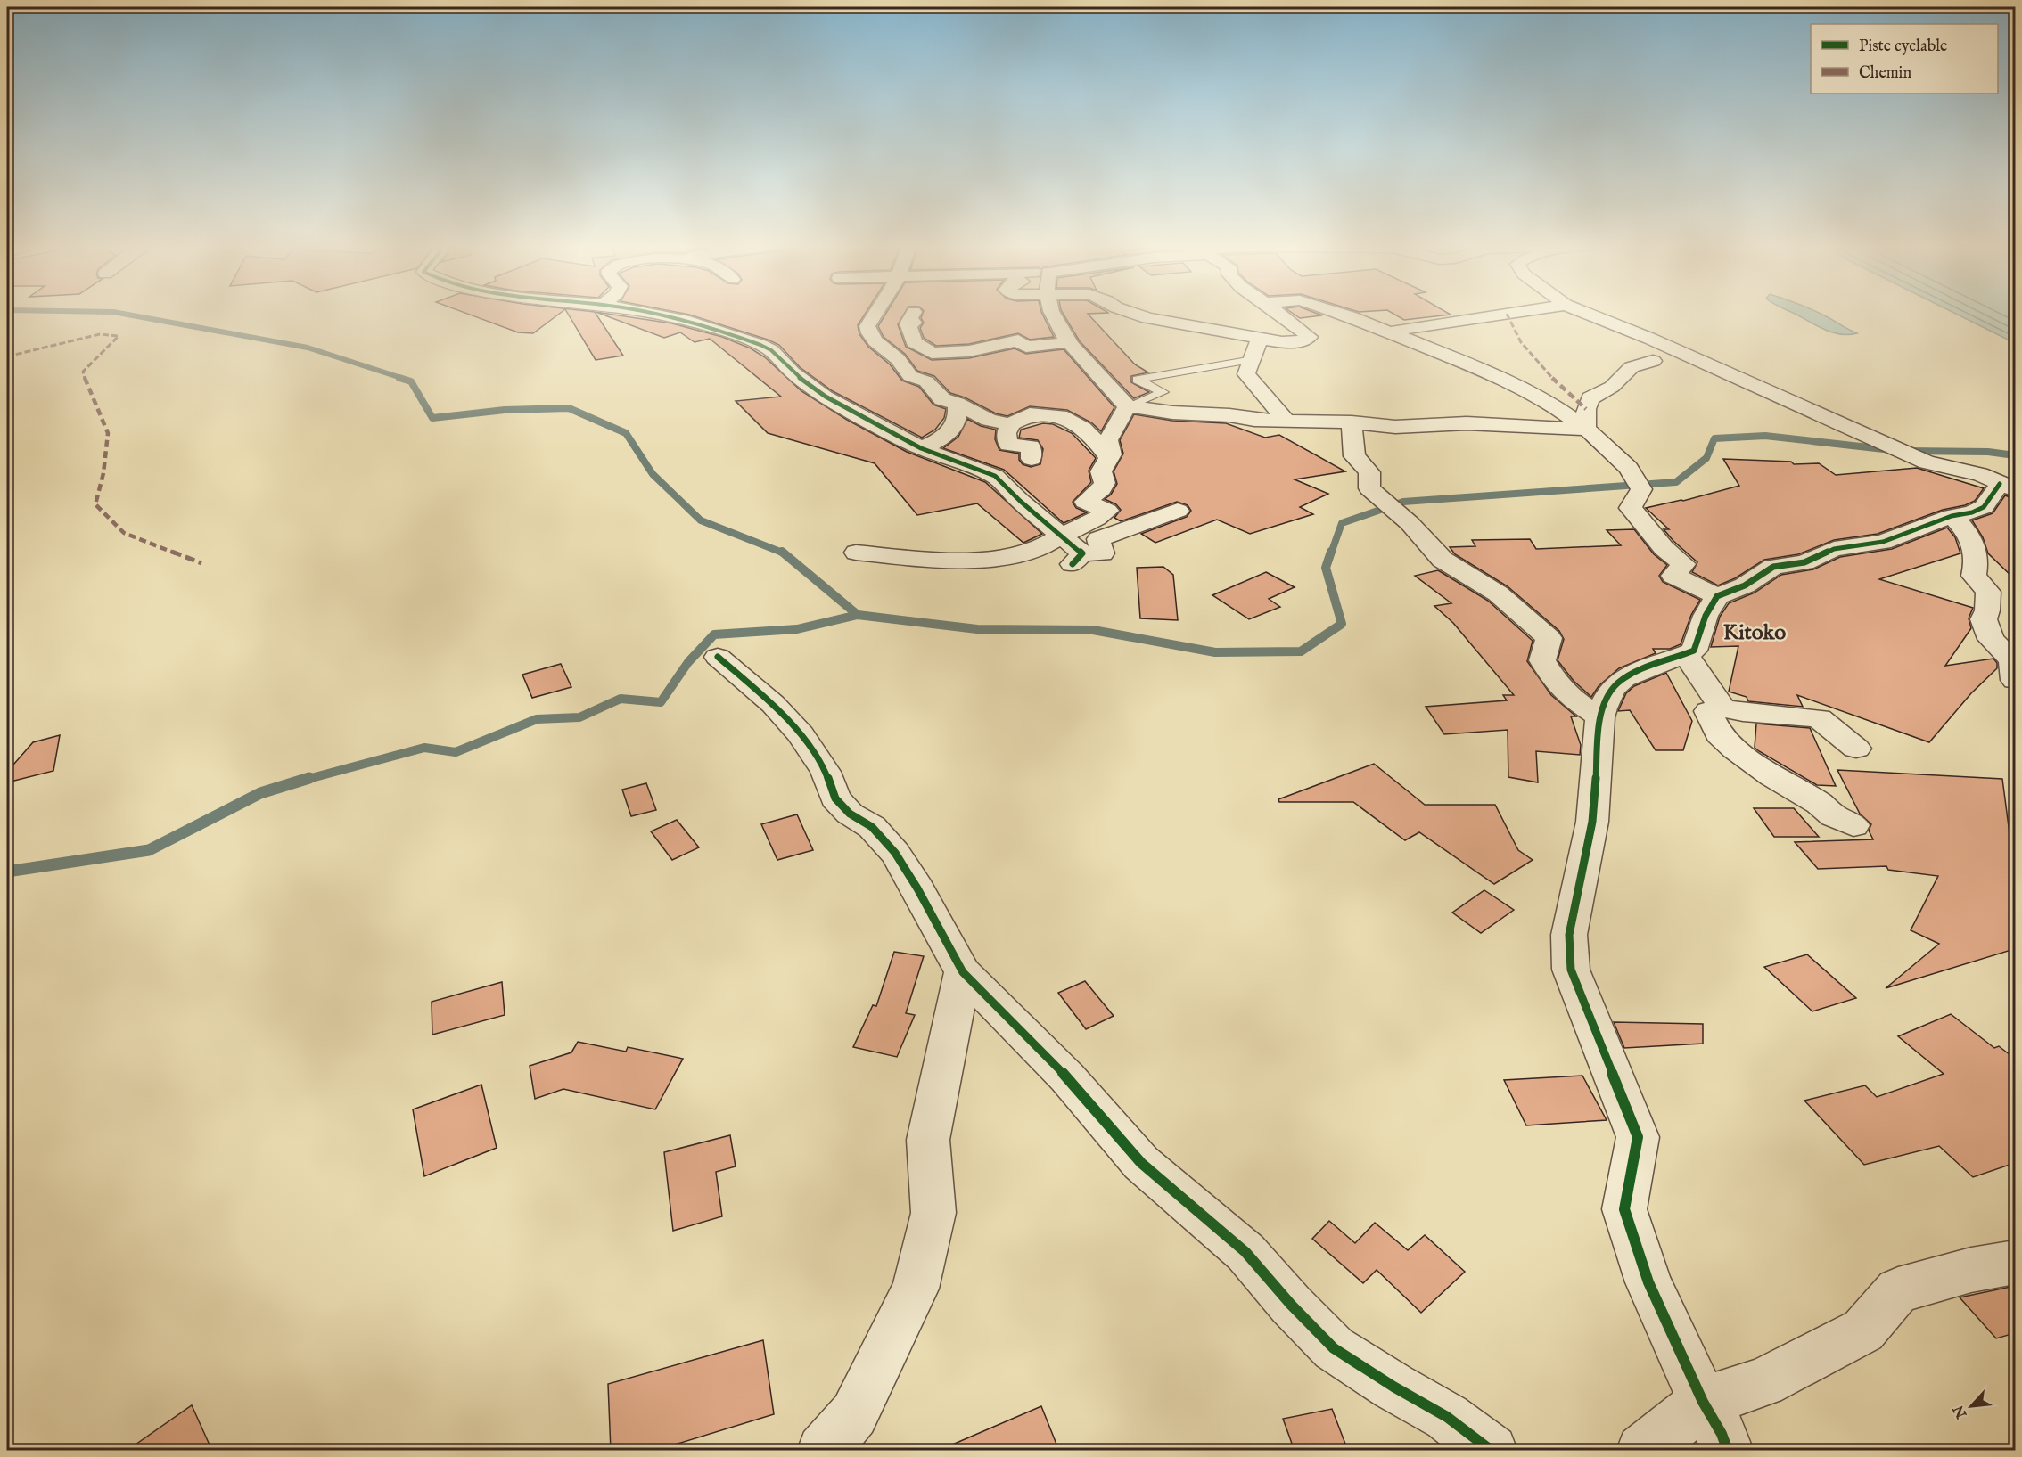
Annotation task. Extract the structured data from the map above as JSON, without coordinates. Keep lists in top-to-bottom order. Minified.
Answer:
{"districts":["Kitoko"],"legend":["Piste cyclable","Chemin"],"north":"bottom left"}
